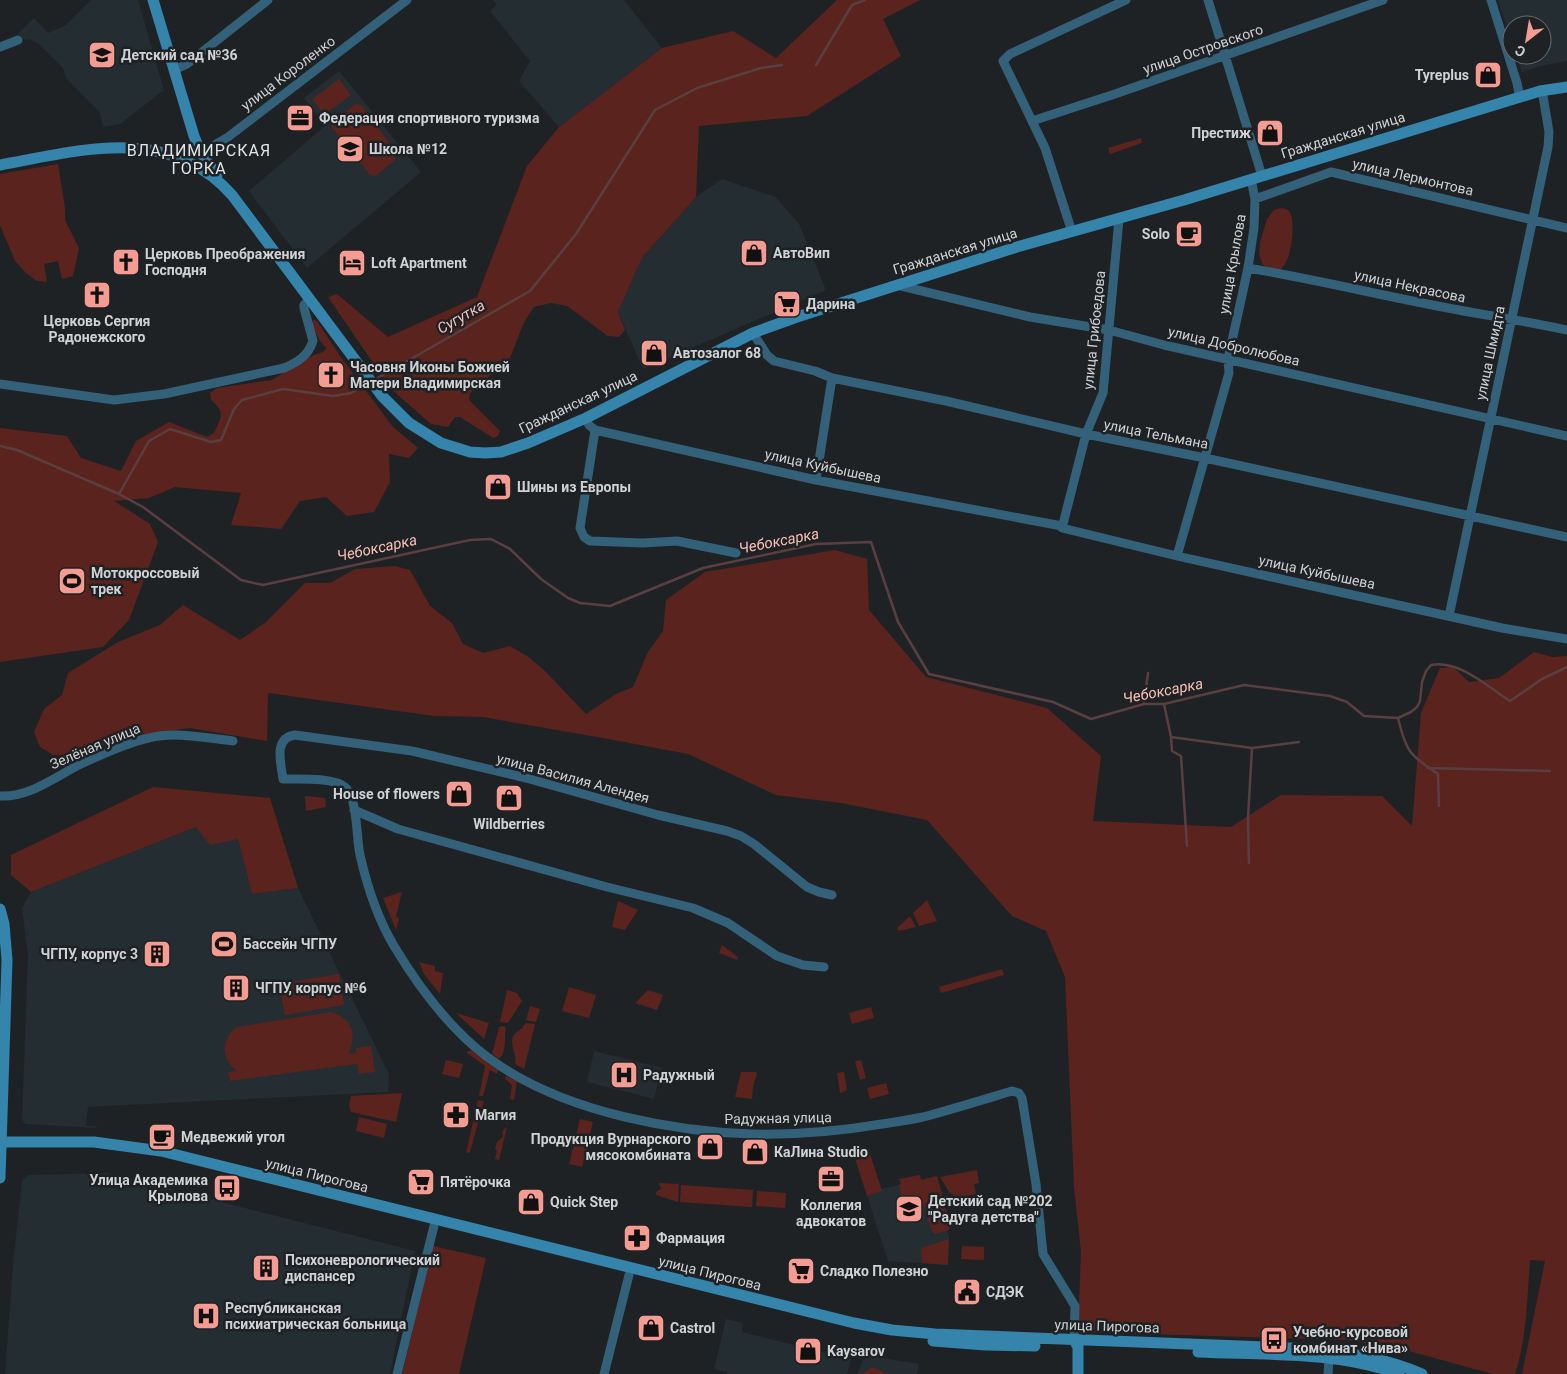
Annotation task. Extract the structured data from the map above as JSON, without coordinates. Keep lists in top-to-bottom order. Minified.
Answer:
{"streets":{"main road":["улица Короленко","Гражданская улица","улица Пирогова"],"street":["улица Островского","улица Лермонтова","улица Крылова","улица Некрасова","улица Грибоедова","улица Добролюбова","улица Шмидта","улица Тельмана","улица Куйбышева","Зелёная улица","улица Василия Алендея","Радужная улица"]},"crossings":[["улица Островского","улица Крылова"],["улица Короленко","Гражданская улица"],["Гражданская улица","улица Крылова"],["Гражданская улица","улица Грибоедова"],["Гражданская улица","улица Добролюбова"],["Гражданская улица","улица Тельмана"],["улица Лермонтова","улица Крылова"],["улица Лермонтова","улица Шмидта"],["улица Крылова","улица Некрасова"],["улица Крылова","улица Добролюбова"],["улица Крылова","улица Тельмана"],["улица Крылова","улица Куйбышева"],["улица Некрасова","улица Шмидта"],["улица Грибоедова","улица Добролюбова"],["улица Грибоедова","улица Тельмана"],["улица Грибоедова","улица Куйбышева"],["улица Добролюбова","улица Шмидта"],["улица Шмидта","улица Тельмана"],["улица Шмидта","улица Куйбышева"],["улица Василия Алендея","Радужная улица"],["Радужная улица","улица Пирогова"]],"districts":["ВЛАДИМИРСКАЯ ГОРКА"],"water":["Сугутка","Чебоксарка"],"places":{"school or university":["Детский сад №36","Школа №12","Детский сад №202 \"Радуга детства\""],"shop":["Tyreplus","Престиж","АвтоВип","Автозалог 68","Шины из Европы","House of flowers","Wildberries","Продукция Вурнарского мясокомбината","КаЛина Studio","Quick Step","Castrol","Kaysarov"],"office":["Федерация спортивного туризма","Коллегия адвокатов"],"cafe":["Solo","Медвежий угол"],"church":["Церковь Преображения Господня","Церковь Сергия Радонежского","Часовня Иконы Божией Матери Владимирская"],"hotel":["Loft Apartment"],"supermarket":["Дарина","Пятёрочка","Сладко Полезно"],"sports":["Мотокроссовый трек","Бассейн ЧГПУ"],"building":["ЧГПУ, корпус 3","ЧГПУ, корпус №6","Психоневрологический диспансер"],"hospital":["Радужный","Республиканская психиатрическая больница"],"pharmacy":["Магия","Фармация"],"bus stop":["Улица Академика Крылова","Учебно-курсовой комбинат «Нива»"],"public building":["СДЭК"]},"north":"bottom left"}
